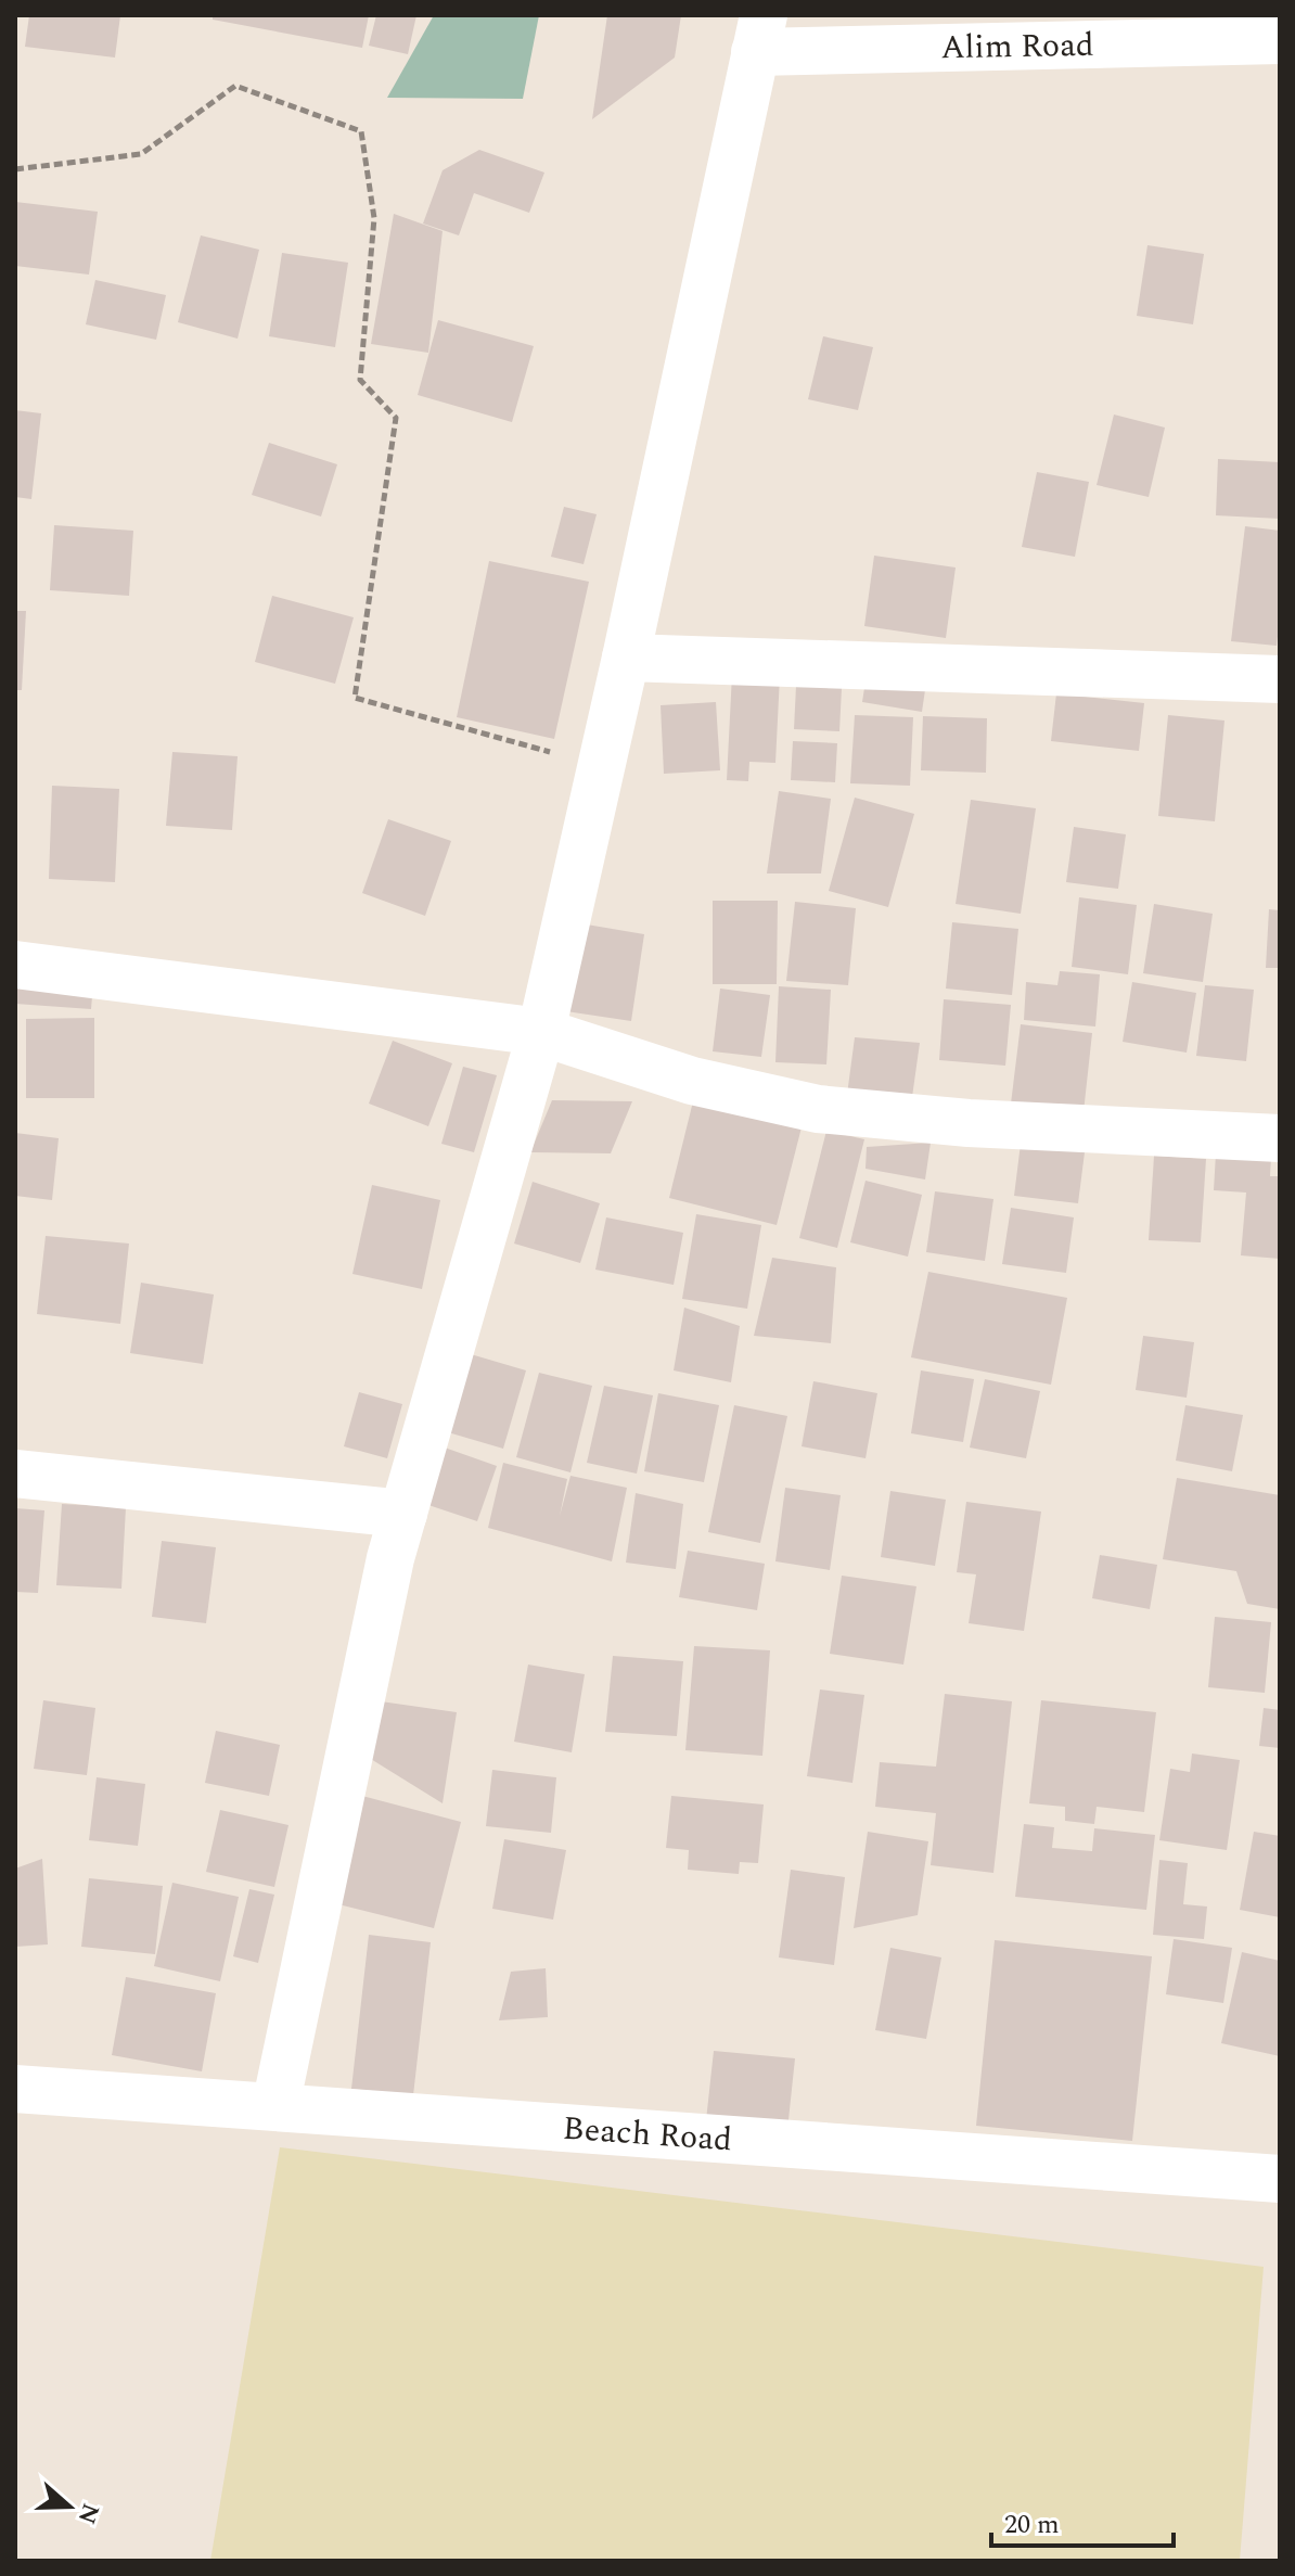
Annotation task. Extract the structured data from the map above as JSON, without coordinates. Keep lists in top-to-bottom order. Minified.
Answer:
{"streets":{"street":["Alim Road","Beach Road"]},"scale_bar":"20 m","north":"right"}
